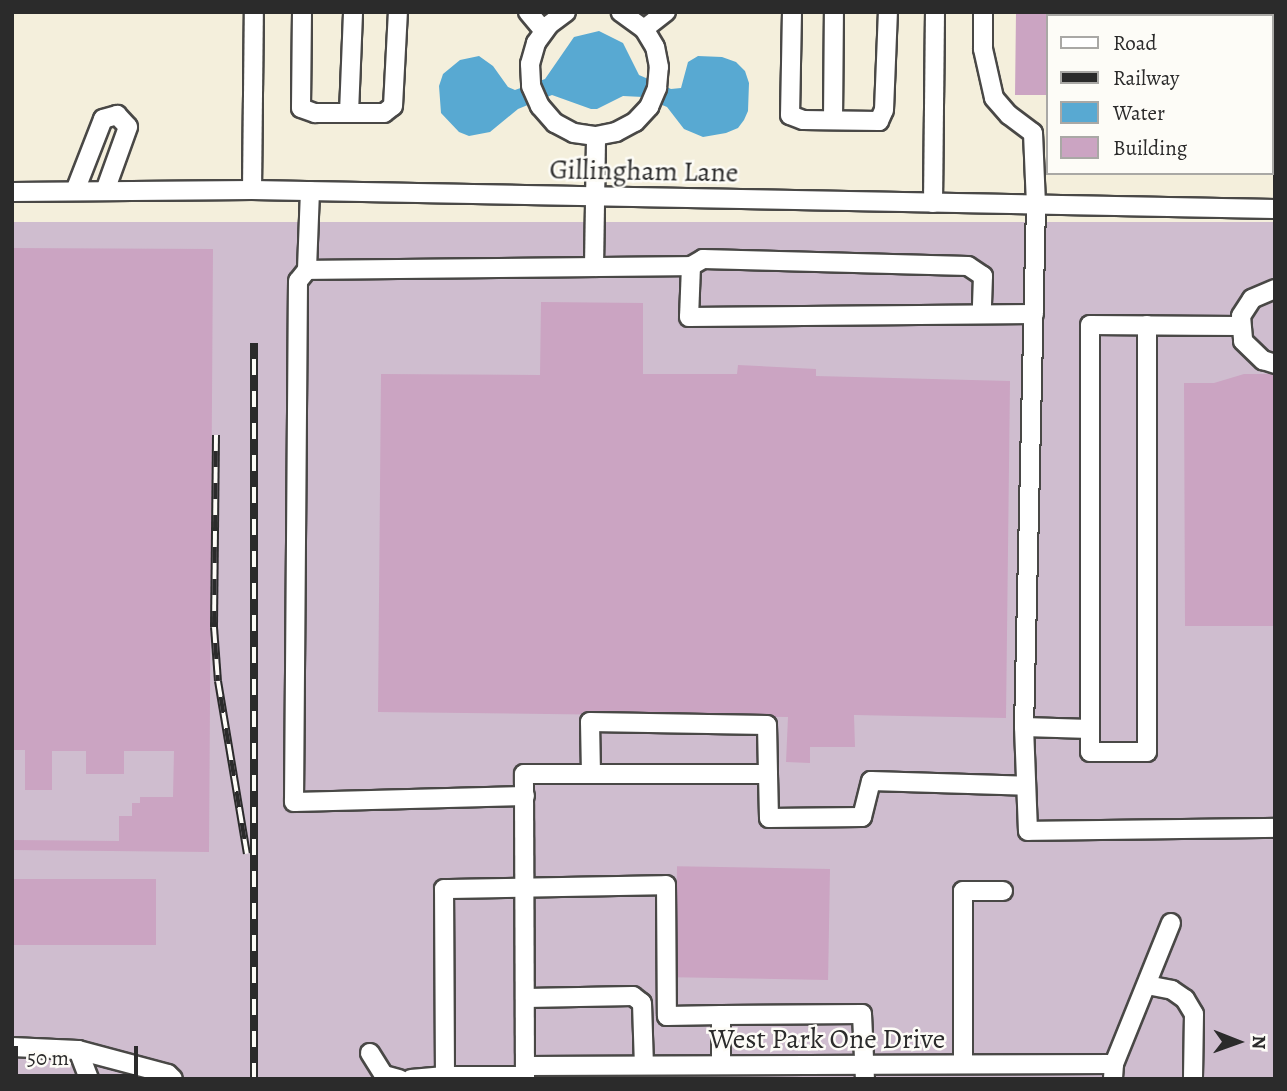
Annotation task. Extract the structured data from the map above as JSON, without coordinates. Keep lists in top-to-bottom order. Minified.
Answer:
{"streets":{"street":["Gillingham Lane","West Park One Drive"]},"legend":["Road","Railway","Water","Building"],"scale_bar":"50 m","north":"right"}
